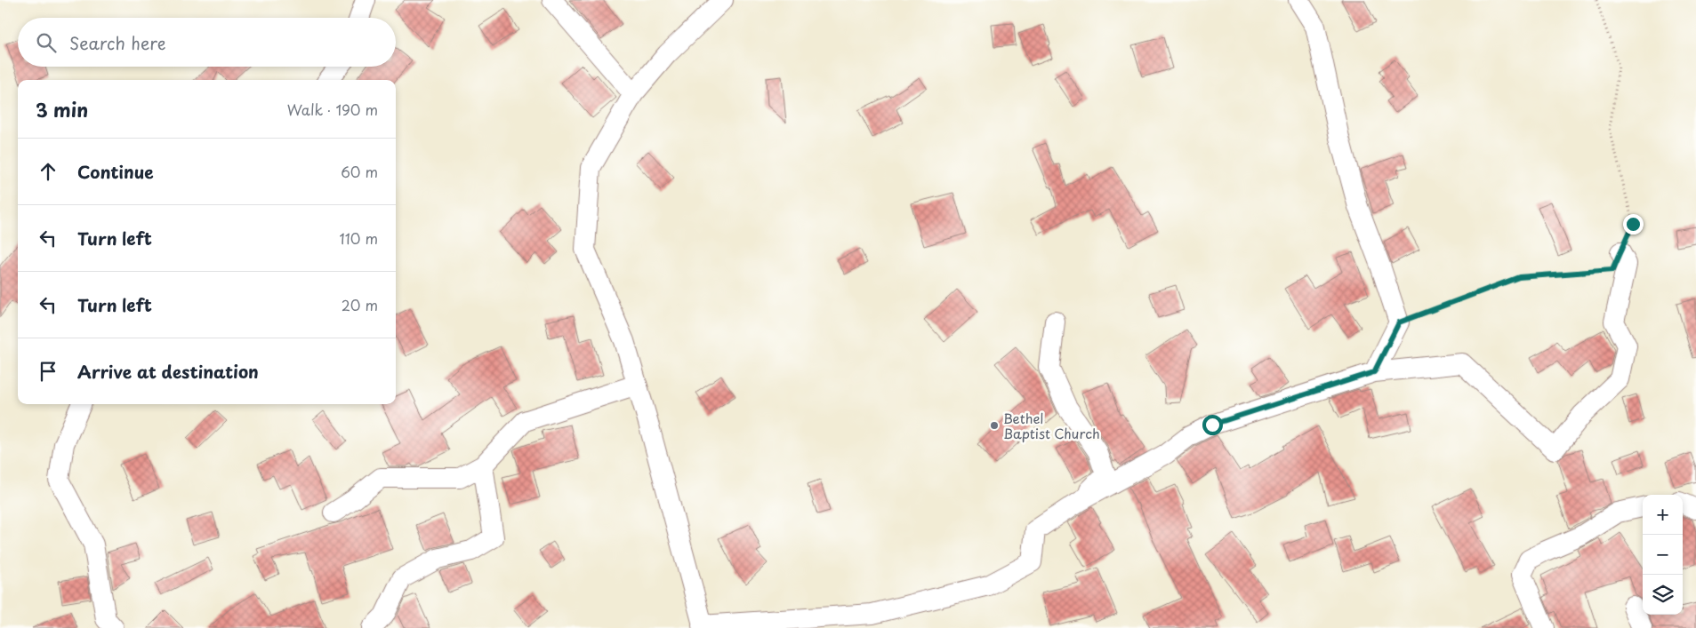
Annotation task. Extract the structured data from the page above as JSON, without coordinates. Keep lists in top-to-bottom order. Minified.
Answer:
{"places":["Bethel Baptist Church"],"page":{"search":"Search here","heading":["3 min","Walk · 190 m"],"list":[["Continue","60 m"],["Turn left","110 m"],["Turn left","20 m"],"Arrive at destination"],"map_buttons":["+","−"]}}
